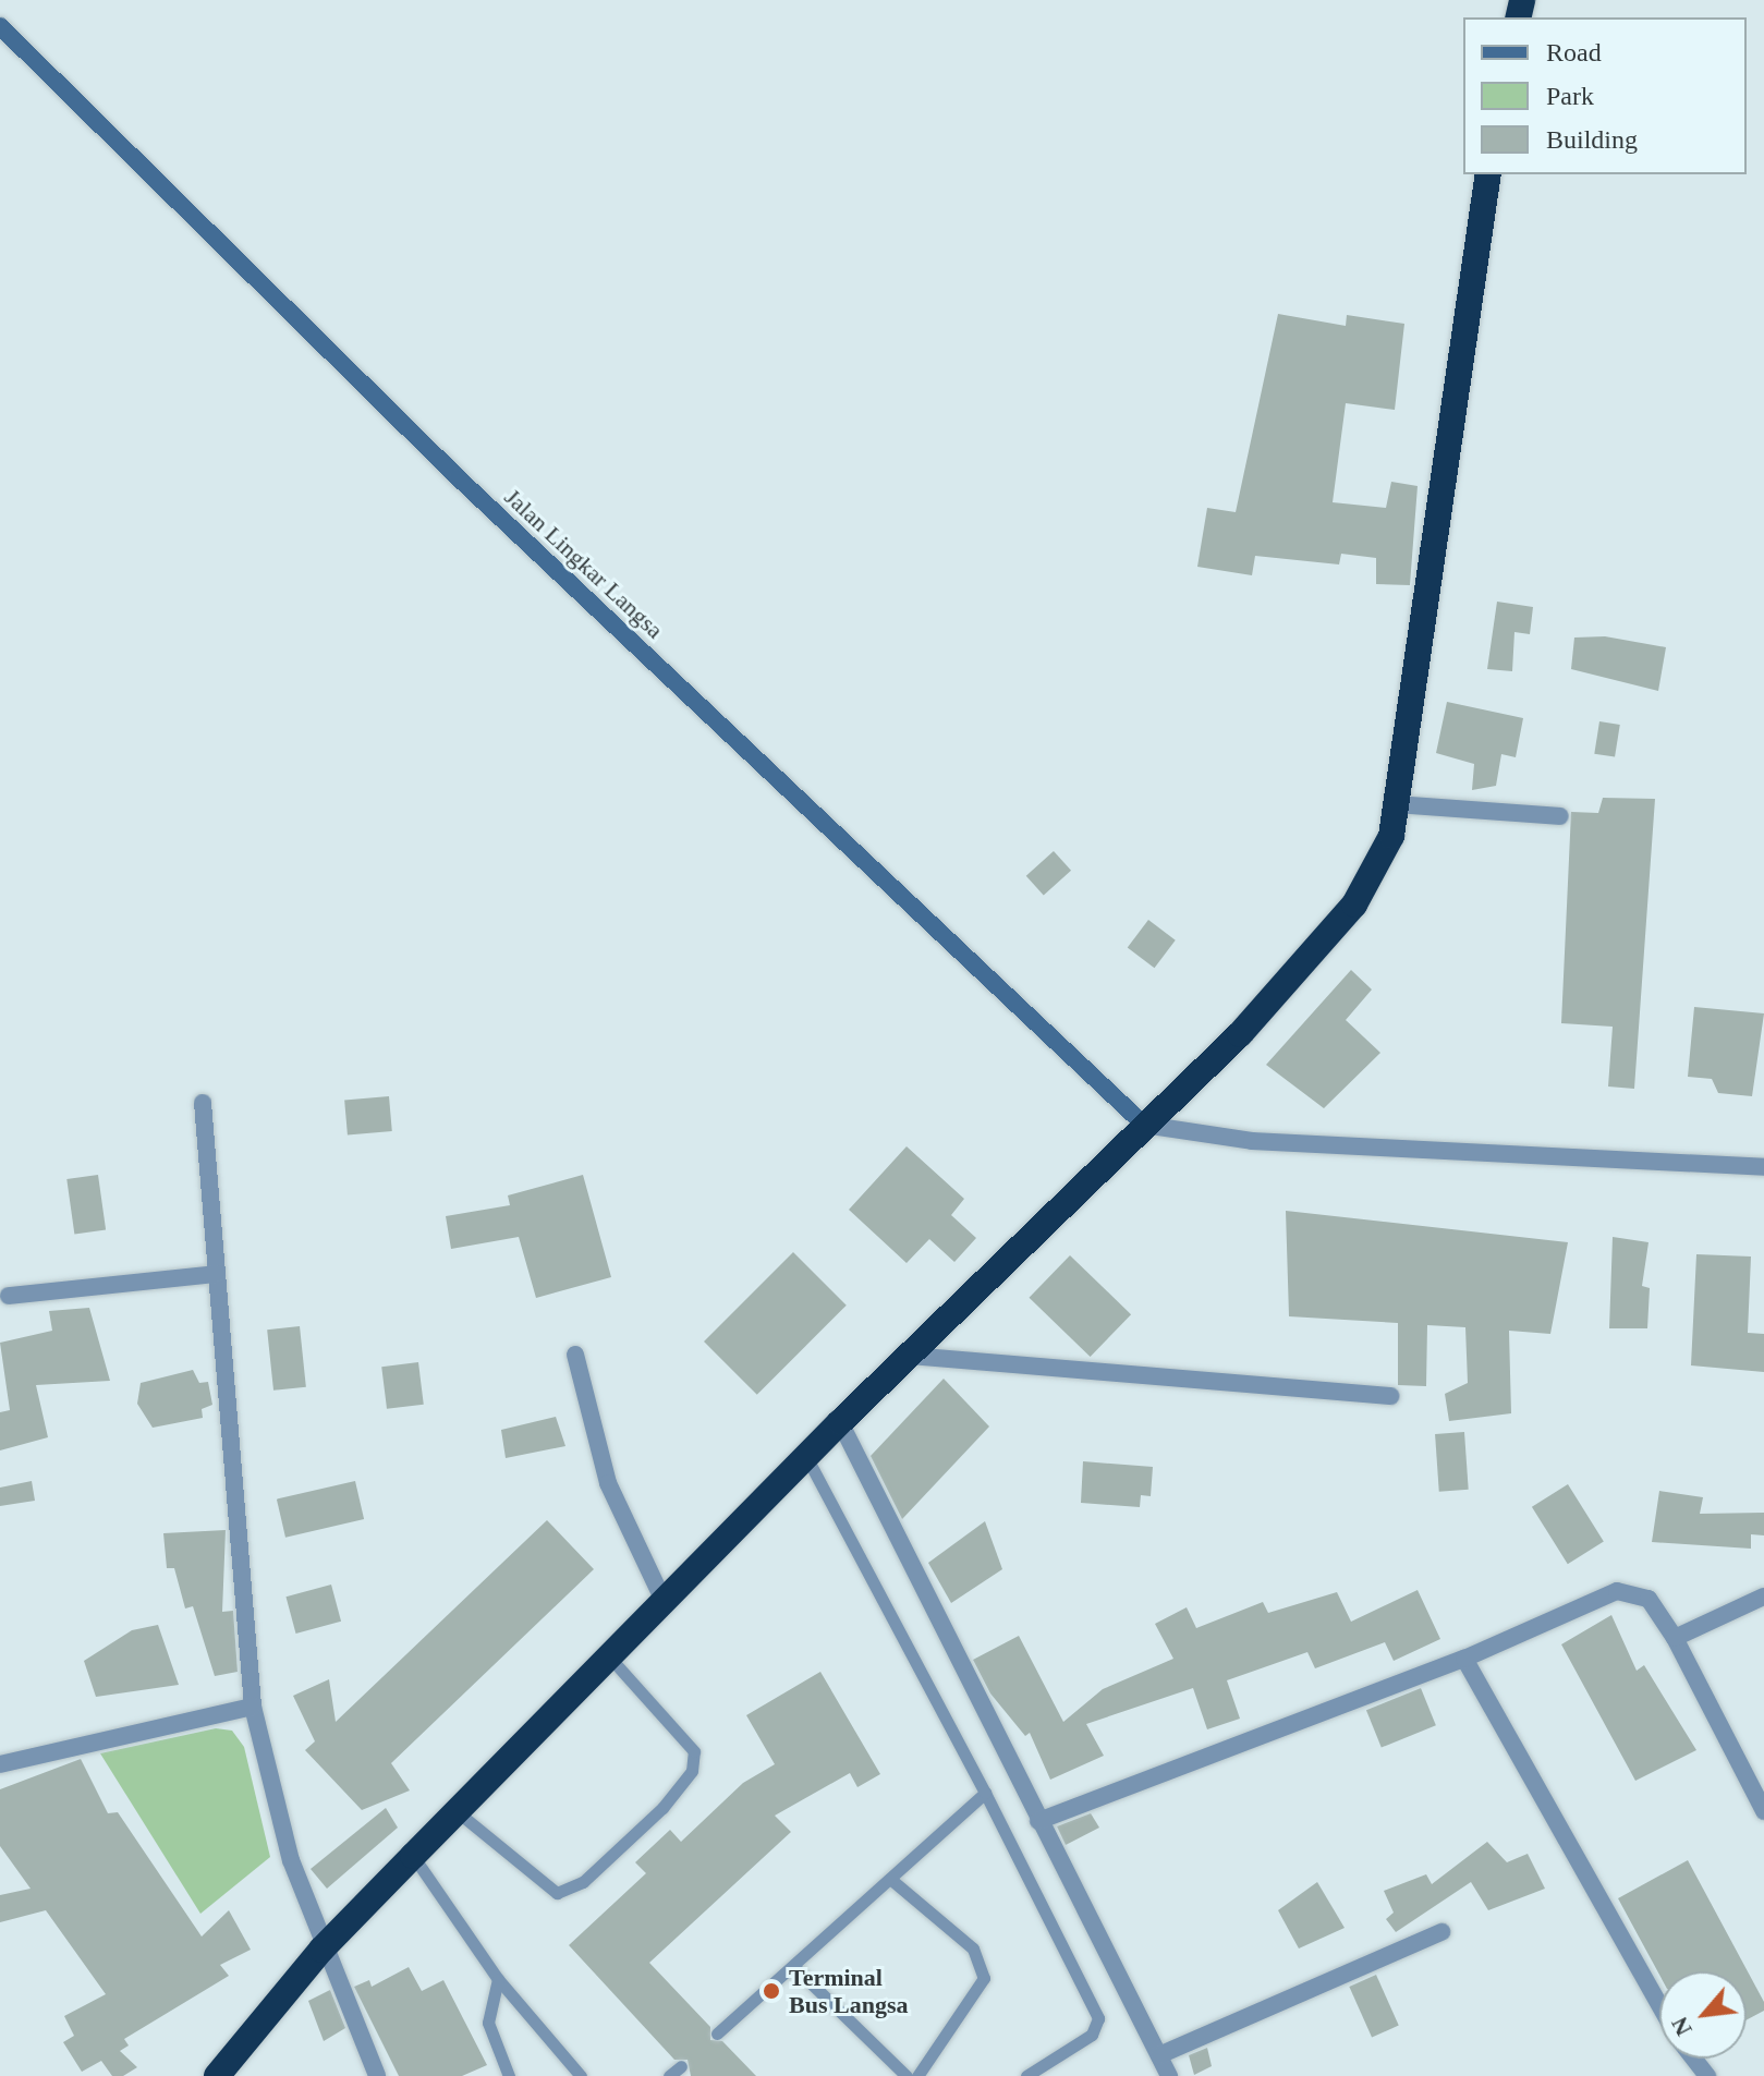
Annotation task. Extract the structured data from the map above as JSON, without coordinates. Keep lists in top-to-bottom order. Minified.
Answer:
{"streets":{"street":["Jalan Lingkar Langsa"]},"places":["Terminal Bus Langsa"],"legend":["Road","Park","Building"],"north":"bottom left"}
